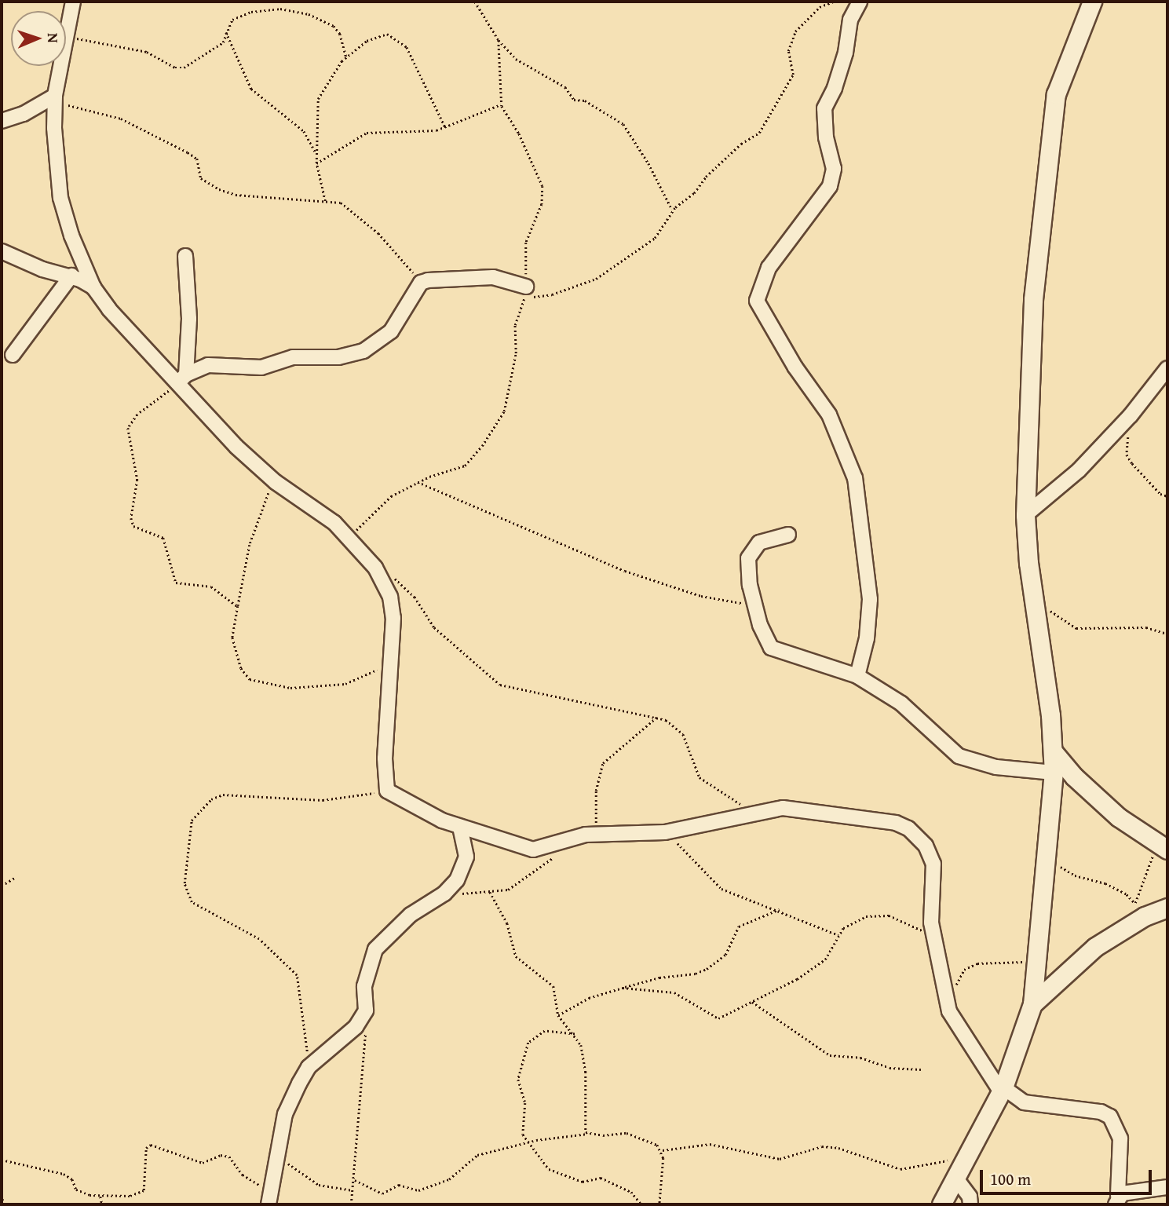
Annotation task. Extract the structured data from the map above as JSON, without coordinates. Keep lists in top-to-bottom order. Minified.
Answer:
{"scale_bar":"100 m","north":"right"}
